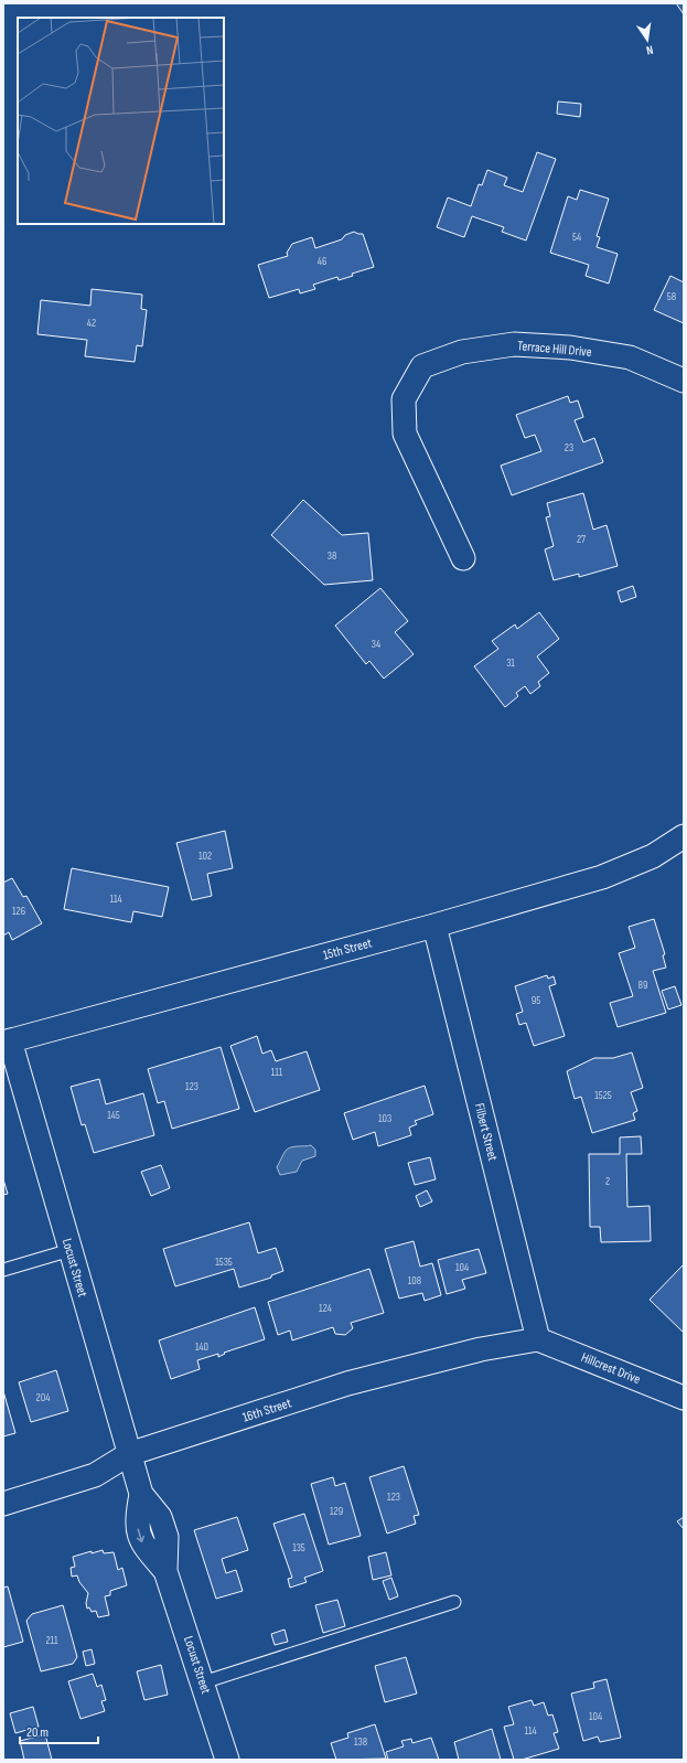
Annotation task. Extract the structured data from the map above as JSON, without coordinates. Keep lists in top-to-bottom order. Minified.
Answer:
{"streets":{"street":["Terrace Hill Drive","15th Street","Filbert Street","Locust Street","Hillcrest Drive","16th Street"]},"crossings":[["15th Street","Filbert Street"],["15th Street","Locust Street"],["Filbert Street","Hillcrest Drive"],["Filbert Street","16th Street"],["Locust Street","16th Street"],["Hillcrest Drive","16th Street"]],"house_numbers":["54","46","58","42","23","27","38","34","31","102","114","126","89","95","111","123","1525","145","103","2","1535","104","108","124","140","204","123","129","135","211","104","114","138"],"scale_bar":"20 m","north":"bottom"}
